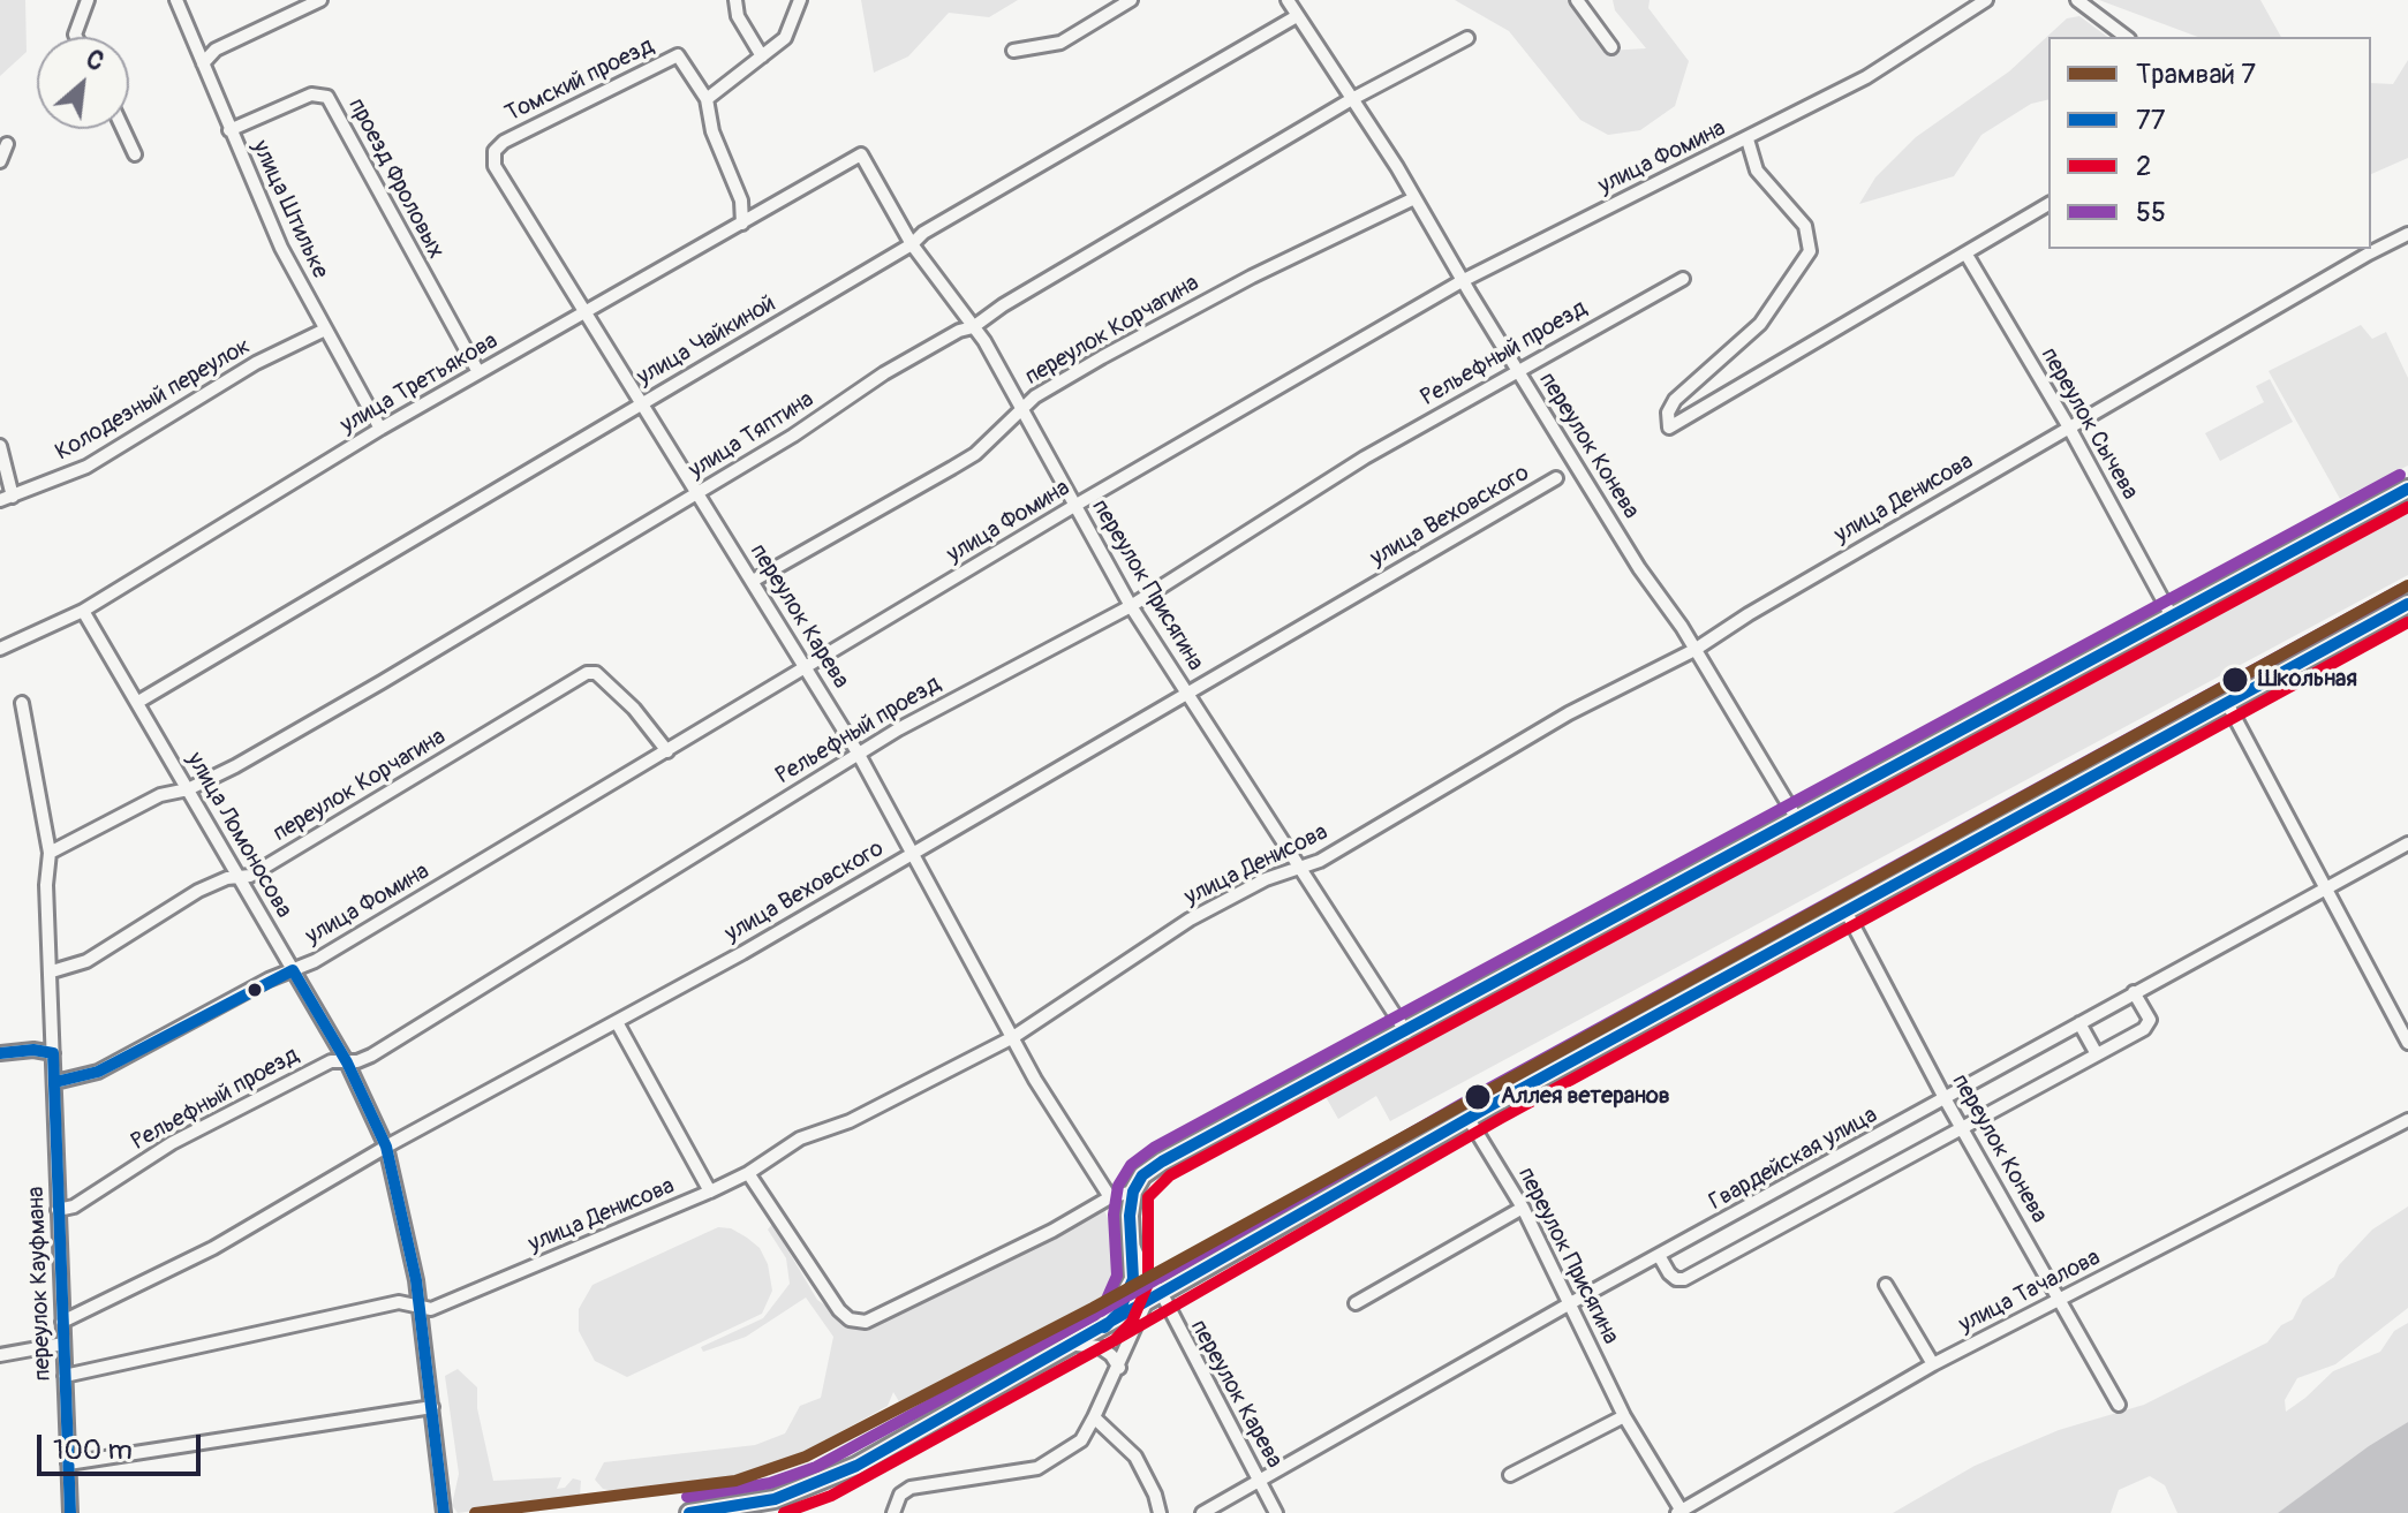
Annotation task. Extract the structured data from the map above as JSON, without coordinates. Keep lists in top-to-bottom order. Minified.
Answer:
{"streets":{"street":["Томский проезд","улица Фомина","проезд Фроловых","улица Штильке","переулок Корчагина","улица Чайкиной","Рельефный проезд","улица Третьякова","Колодезный переулок","переулок Сычева","улица Тяптина","переулок Конева","улица Денисова","улица Веховского","переулок Присягина","переулок Карева","улица Ломоносова","Гвардейская улица","переулок Кауфмана","улица Тачалова"]},"crossings":[["Томский проезд","переулок Карева"],["улица Фомина","переулок Корчагина"],["улица Фомина","переулок Конева"],["улица Фомина","переулок Присягина"],["улица Фомина","переулок Карева"],["улица Фомина","улица Ломоносова"],["улица Фомина","переулок Кауфмана"],["проезд Фроловых","улица Штильке"],["проезд Фроловых","улица Третьякова"],["улица Штильке","улица Третьякова"],["улица Штильке","Колодезный переулок"],["переулок Корчагина","переулок Конева"],["переулок Корчагина","переулок Присягина"],["переулок Корчагина","переулок Карева"],["переулок Корчагина","улица Ломоносова"],["переулок Корчагина","переулок Кауфмана"],["улица Чайкиной","переулок Конева"],["улица Чайкиной","переулок Присягина"],["улица Чайкиной","переулок Карева"],["улица Чайкиной","улица Ломоносова"],["Рельефный проезд","переулок Конева"],["Рельефный проезд","переулок Присягина"],["Рельефный проезд","переулок Карева"],["Рельефный проезд","улица Ломоносова"],["Рельефный проезд","переулок Кауфмана"],["улица Третьякова","переулок Присягина"],["улица Третьякова","переулок Карева"],["улица Третьякова","улица Ломоносова"],["переулок Сычева","улица Денисова"],["улица Тяптина","переулок Конева"],["улица Тяптина","переулок Присягина"],["улица Тяптина","переулок Карева"],["улица Тяптина","улица Ломоносова"],["улица Тяптина","переулок Кауфмана"],["переулок Конева","улица Денисова"],["переулок Конева","Гвардейская улица"],["переулок Конева","улица Тачалова"],["улица Денисова","переулок Присягина"],["улица Денисова","переулок Карева"],["улица Денисова","улица Ломоносова"],["улица Денисова","переулок Кауфмана"],["улица Веховского","переулок Присягина"],["улица Веховского","переулок Карева"],["улица Веховского","улица Ломоносова"],["улица Веховского","переулок Кауфмана"],["переулок Присягина","Гвардейская улица"],["переулок Присягина","улица Тачалова"],["переулок Карева","Гвардейская улица"]],"places":["Школьная","Аллея ветеранов"],"lines":["transit line 55","transit line 77","transit line 2","tram line 7"],"legend":["Трамвай 7","77","2","55"],"scale_bar":"100 m","north":"top right"}
